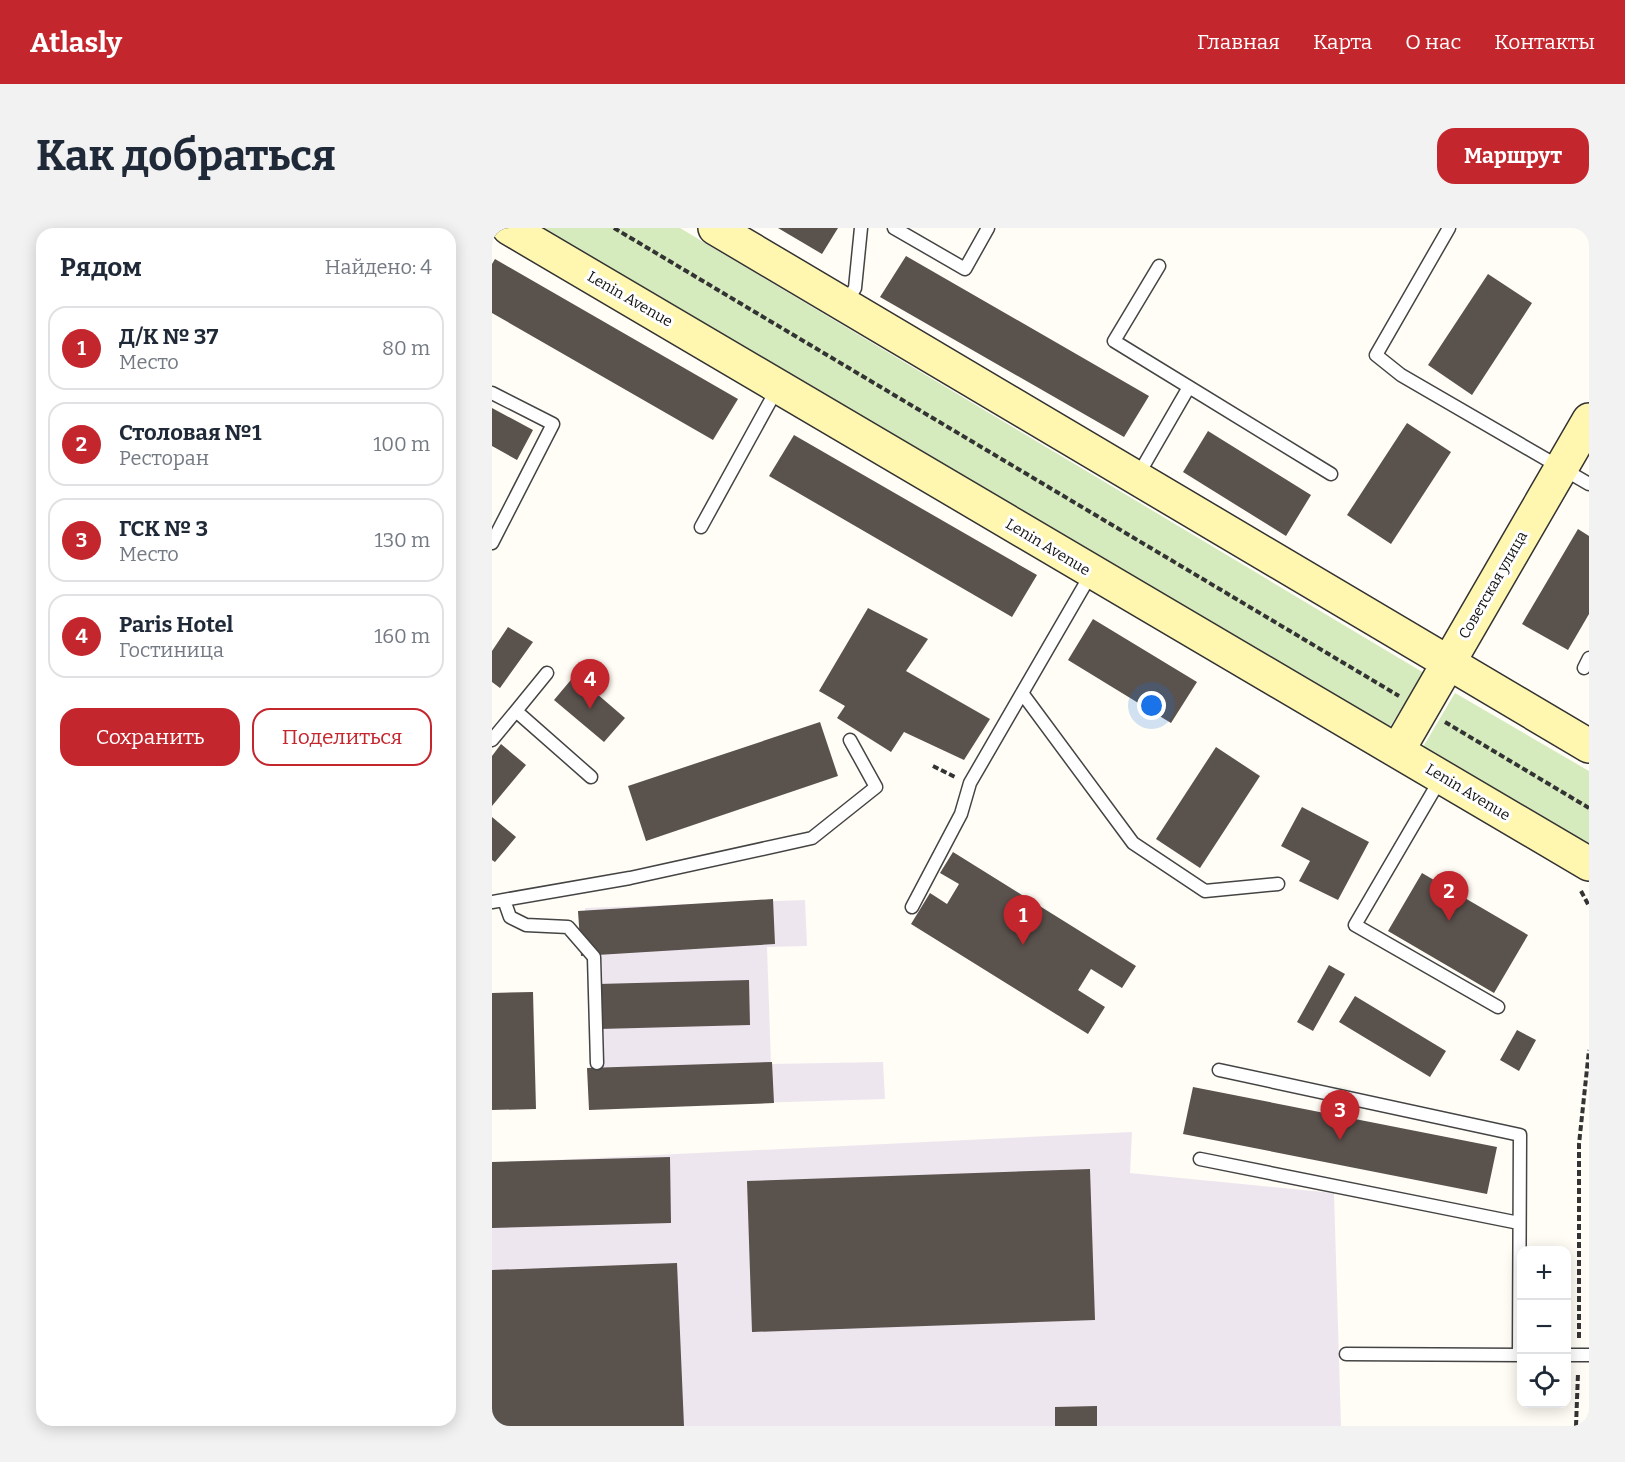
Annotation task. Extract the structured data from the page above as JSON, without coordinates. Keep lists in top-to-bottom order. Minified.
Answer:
{"streets":{"street":["Lenin Avenue","Советская улица"]},"crossings":[["Lenin Avenue","Советская улица"]],"page":{"header":"Atlasly","nav":["Главная","Карта","О нас","Контакты"],"buttons":["Маршрут",["Сохранить","Поделиться"]],"title":"Как добраться","heading":["Рядом","Найдено: 4"],"list":[{"mark":"1","name":"Д/К № 37","note":"Место","value":"80 m"},{"mark":"2","name":"Столовая №1","note":"Ресторан","value":"100 m"},{"mark":"3","name":"ГСК № 3","note":"Место","value":"130 m"},{"mark":"4","name":"Paris Hotel","note":"Гостиница","value":"160 m"}],"pins":["4","2","1","3"],"map_buttons":["+","−"]}}
